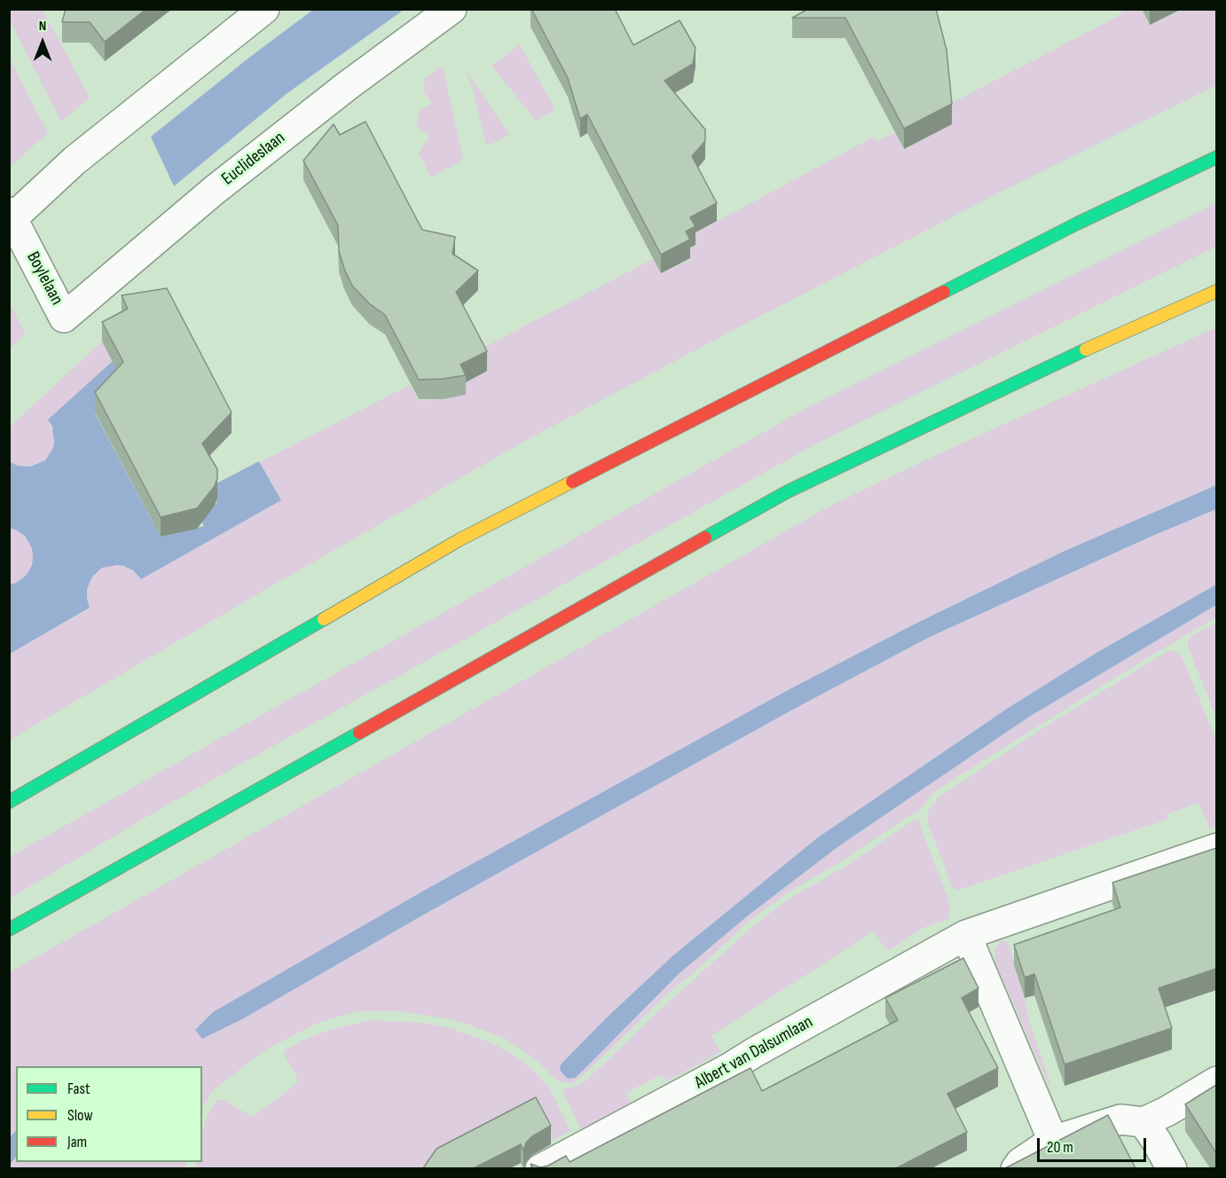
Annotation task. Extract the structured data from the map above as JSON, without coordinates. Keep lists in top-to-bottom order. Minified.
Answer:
{"streets":{"street":["Euclideslaan","Boylelaan","Albert van Dalsumlaan"]},"crossings":[["Euclideslaan","Boylelaan"]],"legend":["Fast","Slow","Jam"],"scale_bar":"20 m","north":"top"}
